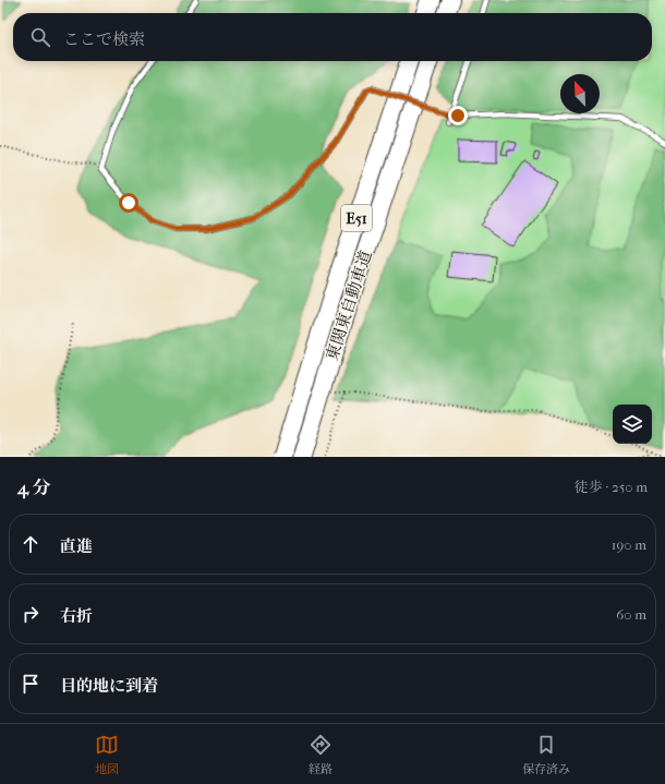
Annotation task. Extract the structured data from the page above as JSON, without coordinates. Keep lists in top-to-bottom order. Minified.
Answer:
{"streets":{"highway":["E51","東関東自動車道"]},"north":"top left","page":{"search":"ここで検索","heading":["4 分","徒歩 · 250 m"],"list":[["直進","190 m"],["右折","60 m"],"目的地に到着"],"nav":["地図","経路","保存済み"]}}
